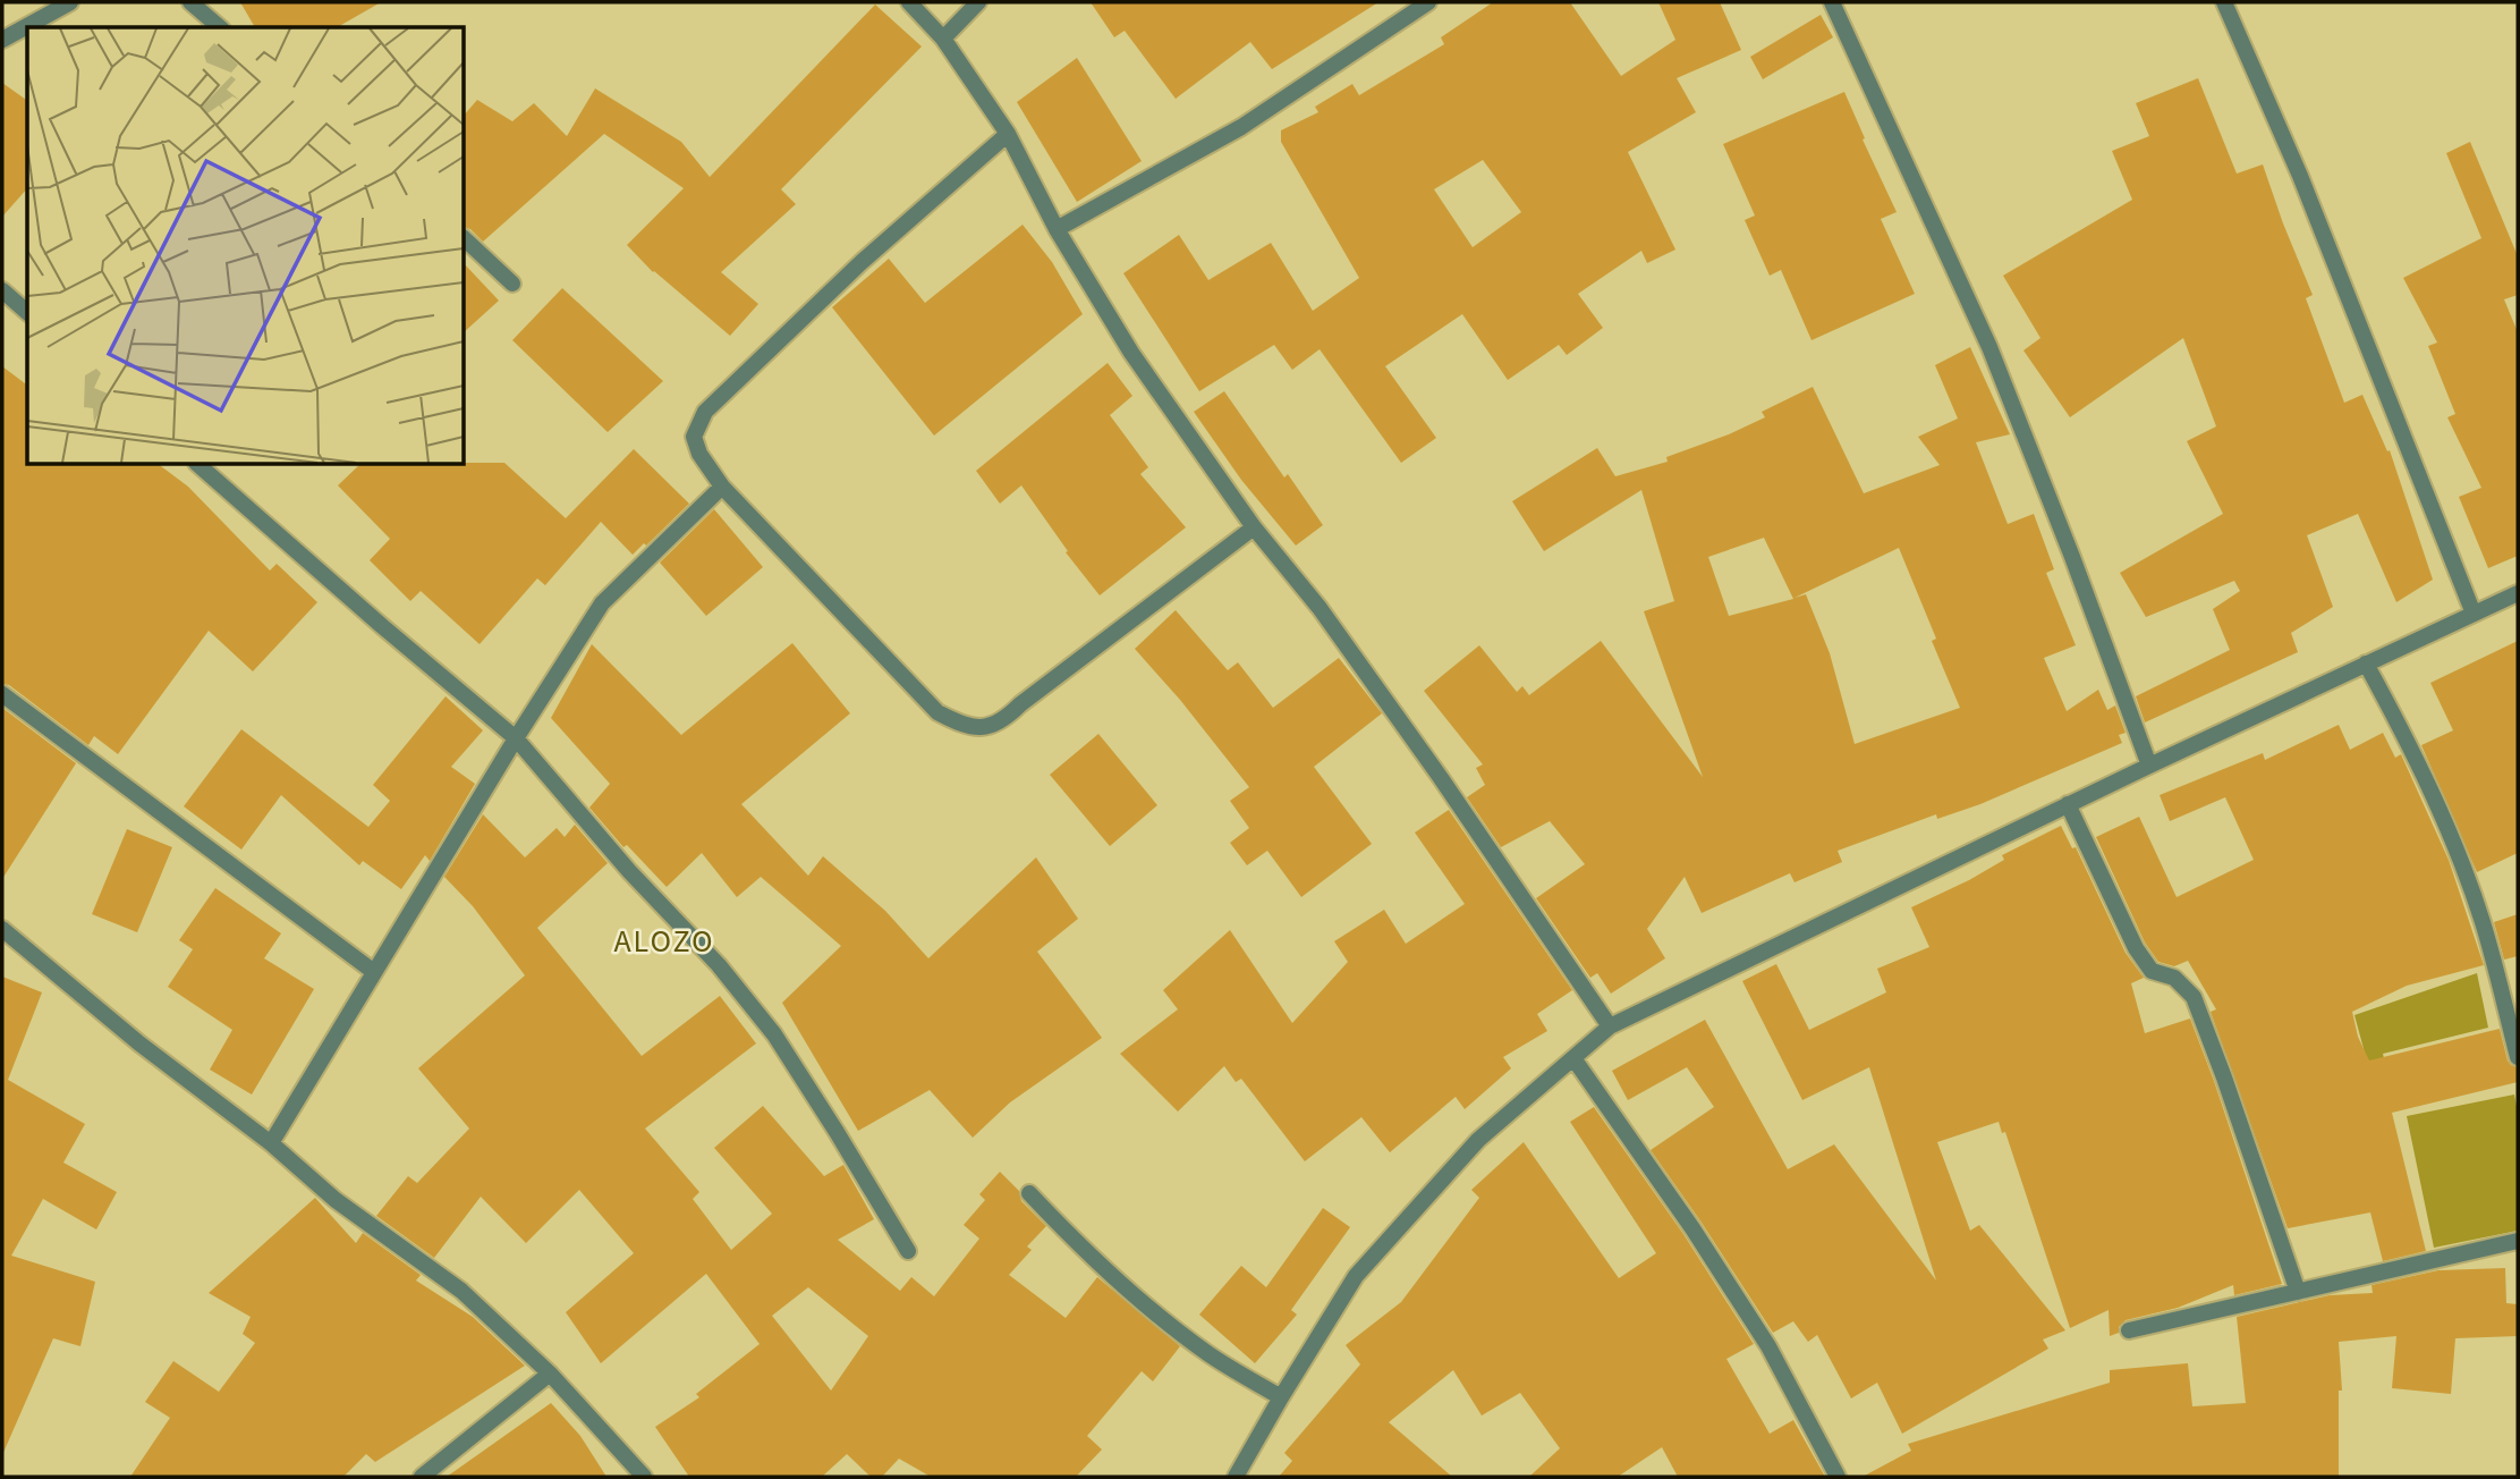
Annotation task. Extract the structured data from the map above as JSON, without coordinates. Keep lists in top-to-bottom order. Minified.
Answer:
{"districts":["ALOZO"]}
